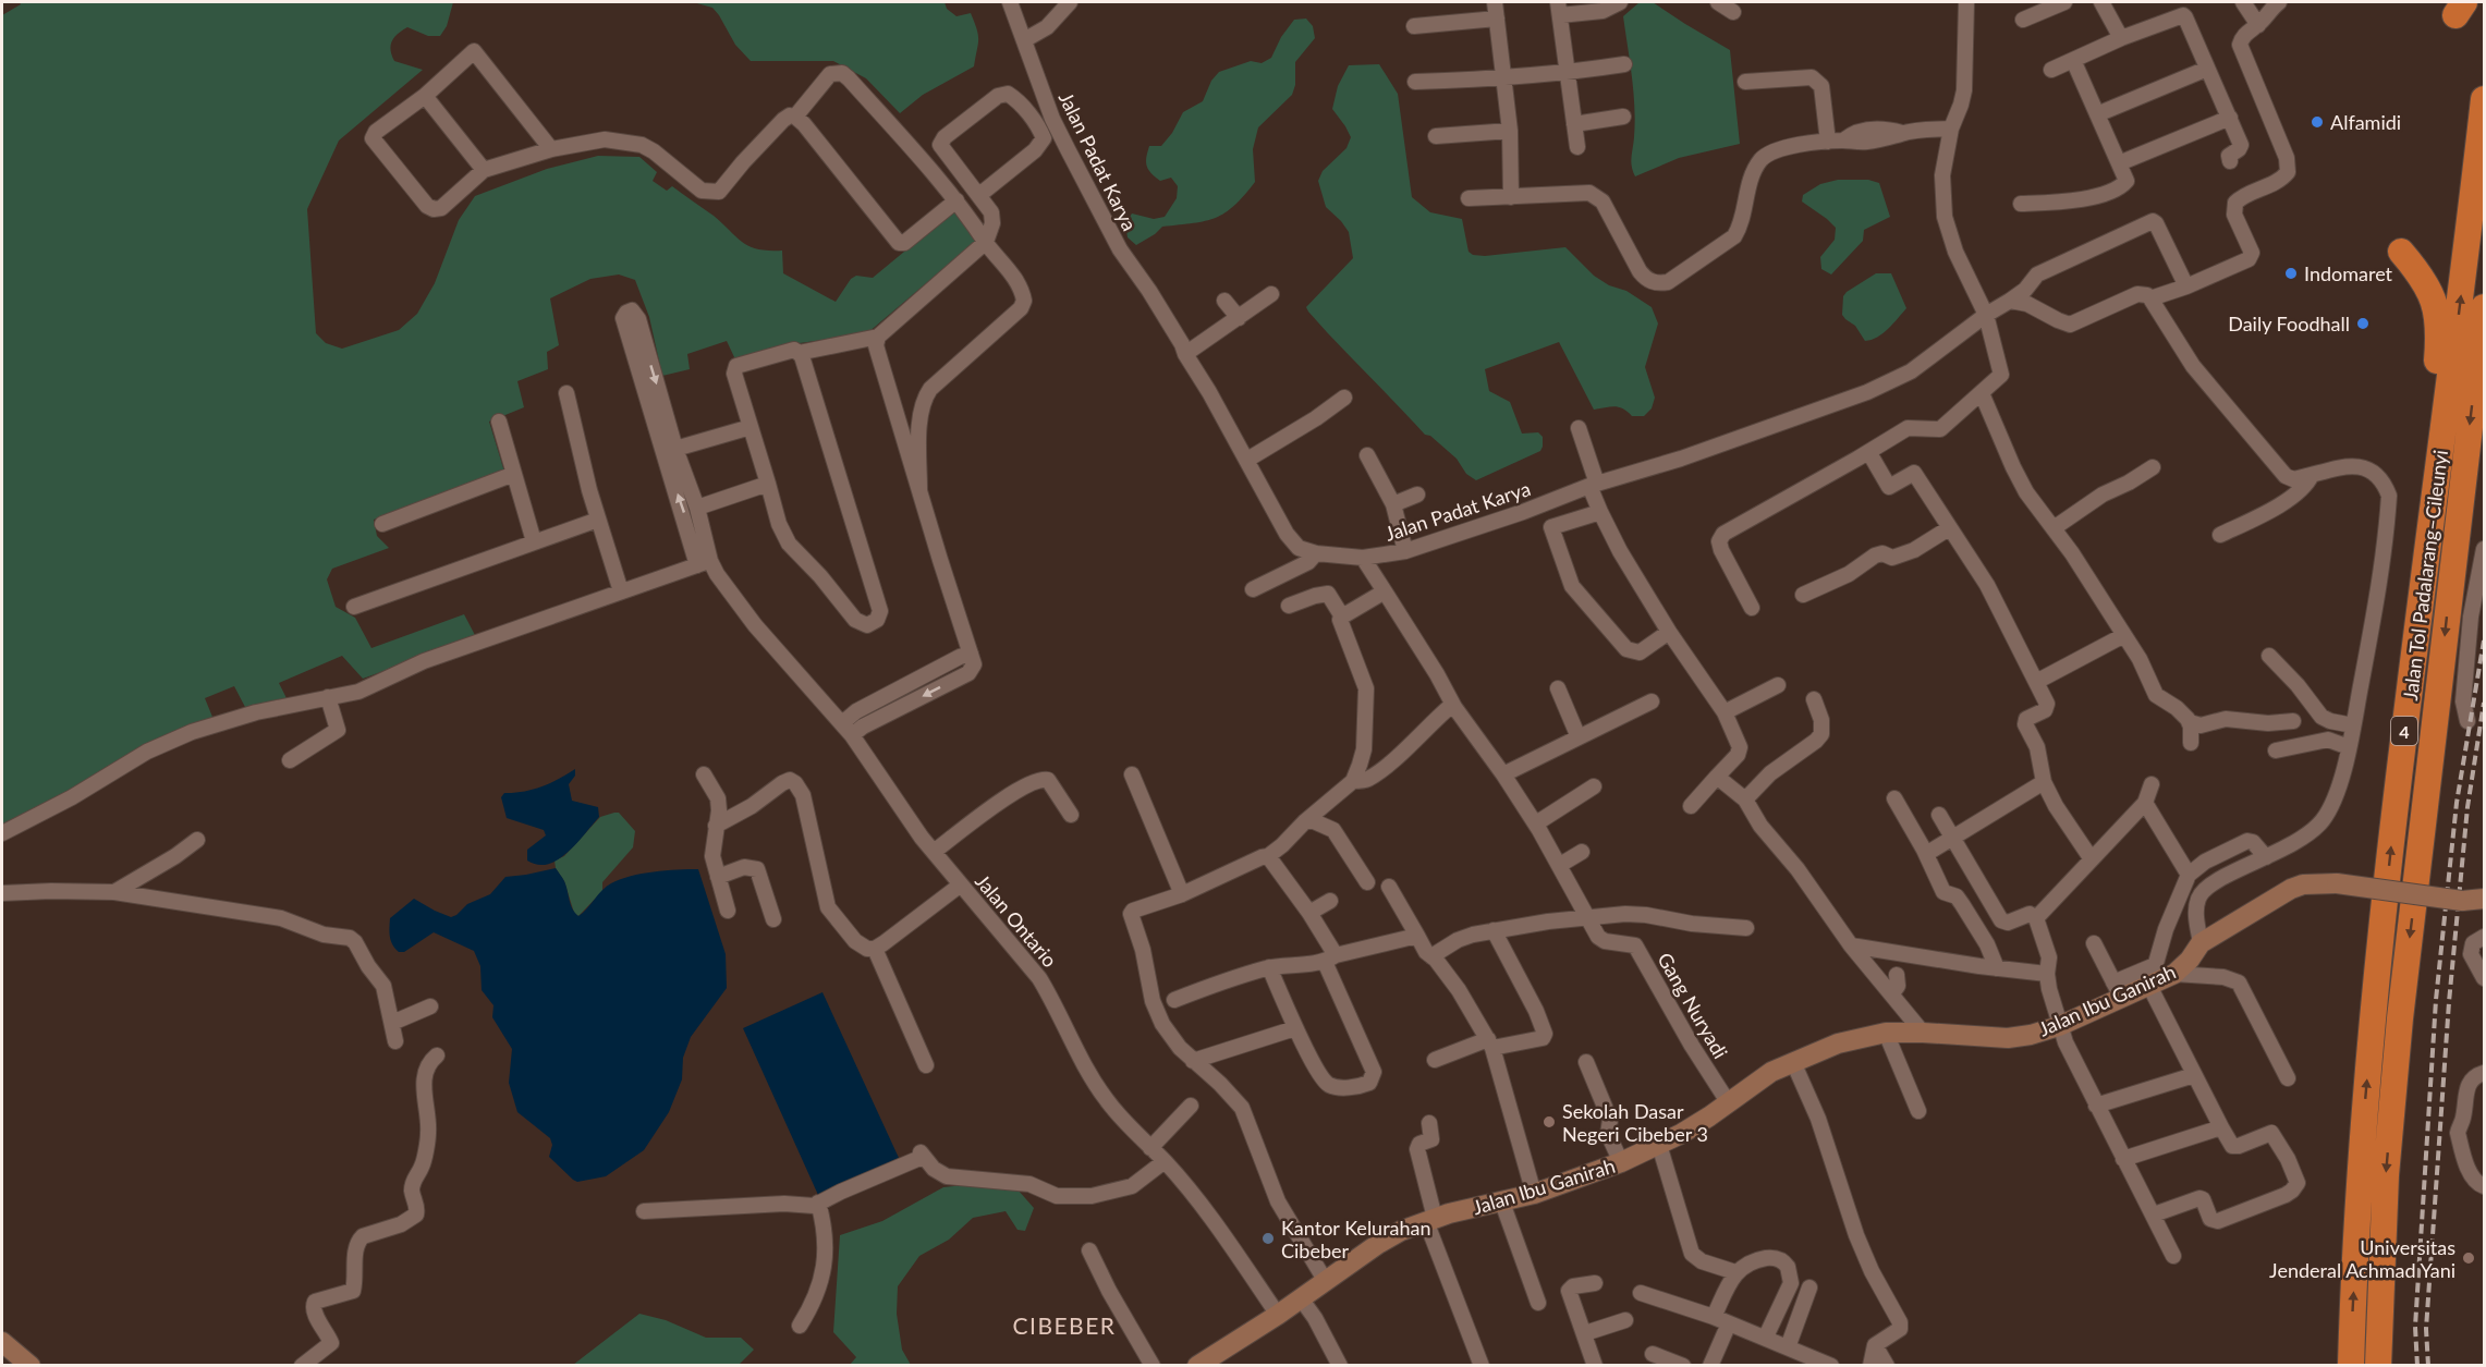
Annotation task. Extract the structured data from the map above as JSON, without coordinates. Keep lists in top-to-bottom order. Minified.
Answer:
{"streets":{"highway":["Jalan Tol Padalarang–Cileunyi","4"],"main road":["Jalan Ibu Ganirah"],"street":["Jalan Padat Karya","Jalan Ontario","Gang Nuryadi"]},"crossings":[["Jalan Padat Karya","Gang Nuryadi"],["Jalan Ontario","Jalan Ibu Ganirah"],["Jalan Ibu Ganirah","Gang Nuryadi"]],"districts":["CIBEBER"],"places":["Alfamidi","Indomaret","Daily Foodhall","Sekolah Dasar Negeri Cibeber 3","Kantor Kelurahan Cibeber","Universitas Jenderal Achmad Yani"]}
